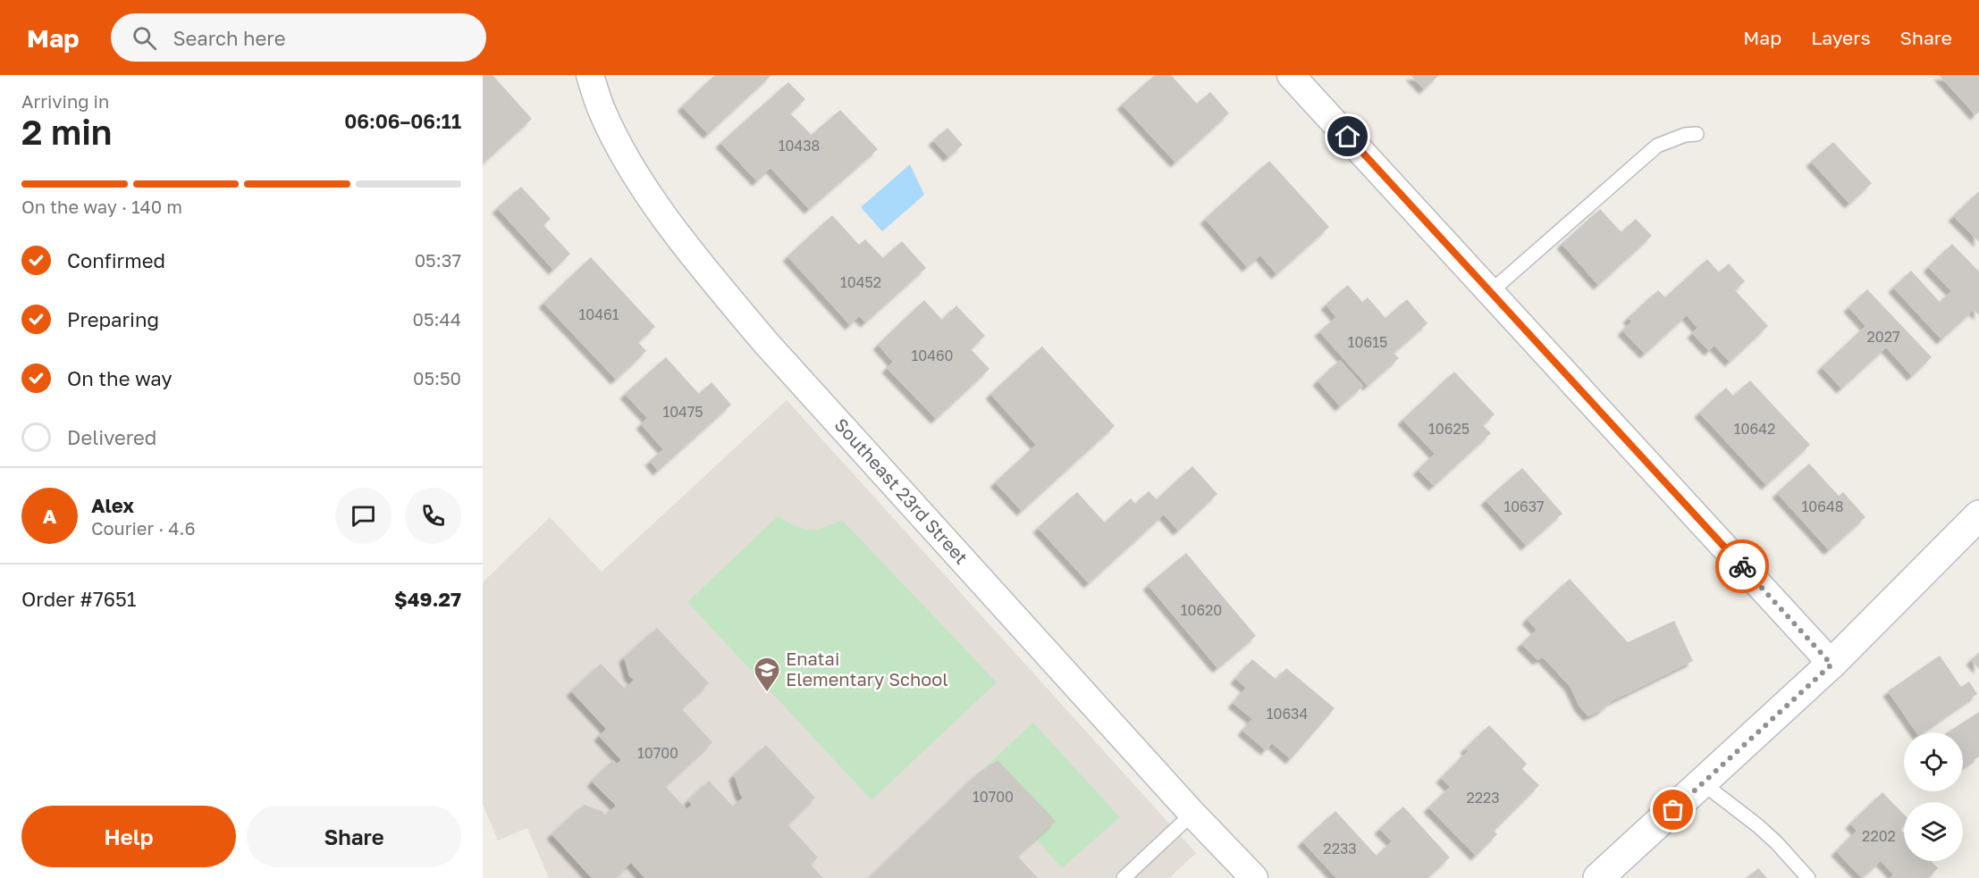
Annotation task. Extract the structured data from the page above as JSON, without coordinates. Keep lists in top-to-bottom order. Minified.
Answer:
{"streets":{"street":["Southeast 23rd Street"]},"places":{"school or university":["Enatai Elementary School"]},"house_numbers":["10438","10452","10461","2027","10615","10460","10475","10625","10642","10637","10648","10620","10634","10700","10700","2223","2202","2233"],"page":{"header":"Map","search":"Search here","nav":["Map","Layers","Share"],"heading":["2 min","Arriving in","06:06–06:11"],"panel":["Alex","Courier · 4.6","Order #7651","$49.27"],"bar":"On the way · 140 m","list":[["Confirmed","05:37"],["Preparing","05:44"],["On the way","05:50"],"Delivered"],"round":"A","buttons":["Help","Share"]}}
